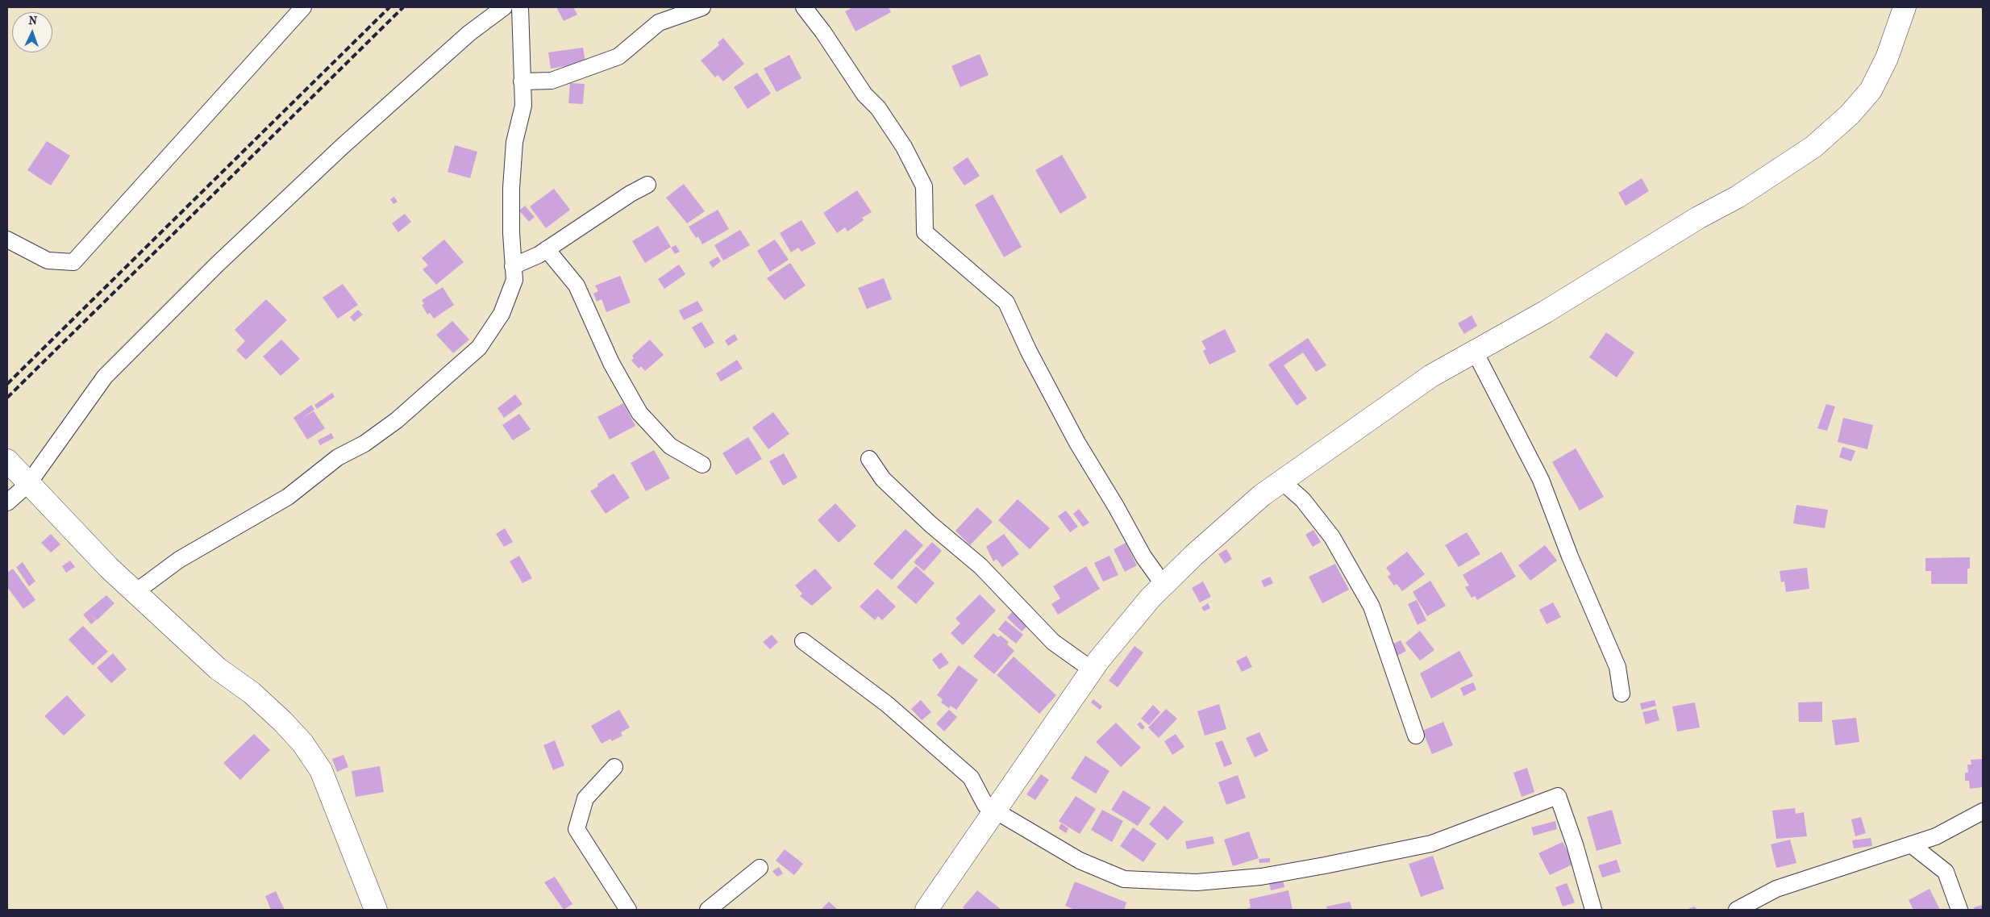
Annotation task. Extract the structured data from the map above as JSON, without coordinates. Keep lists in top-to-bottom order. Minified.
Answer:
{"north":"top"}
